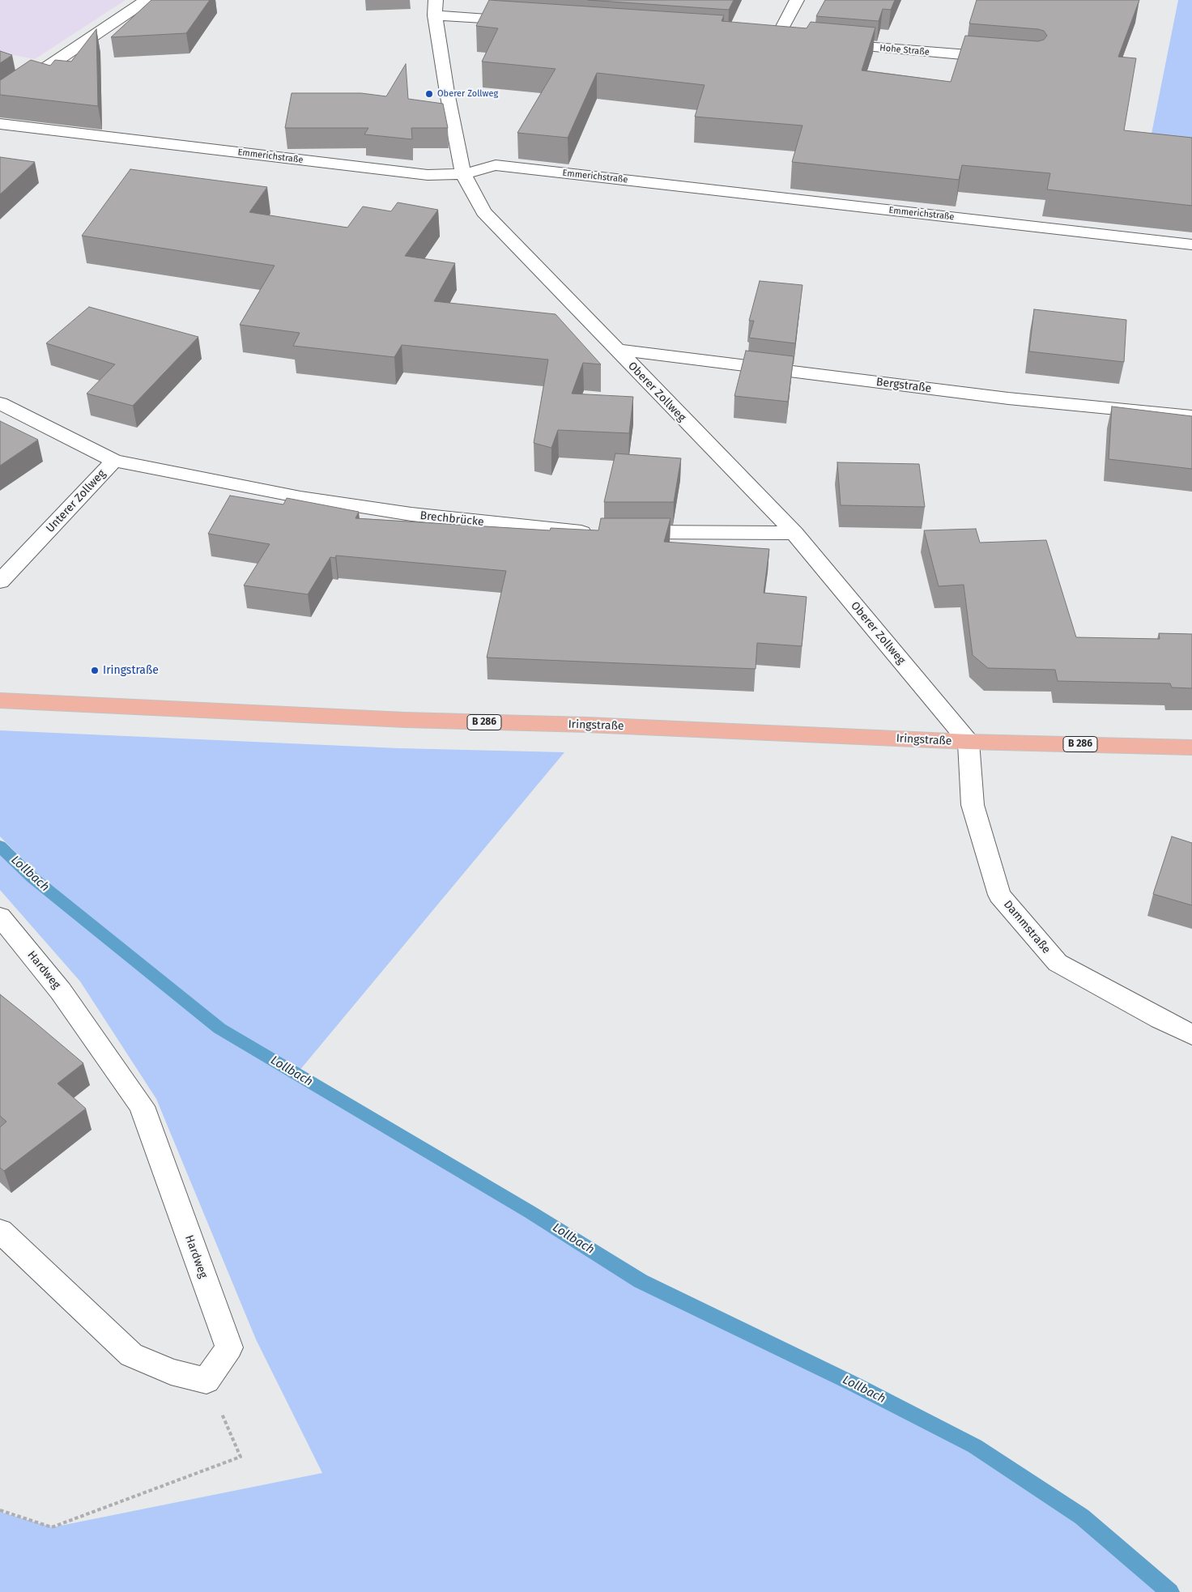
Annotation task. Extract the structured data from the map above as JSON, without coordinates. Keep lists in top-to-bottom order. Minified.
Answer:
{"streets":{"main road":["B 286","Iringstraße"],"street":["Hohe Straße","Emmerichstraße","Bergstraße","Oberer Zollweg","Unterer Zollweg","Brechbrücke","Dammstraße","Hardweg"]},"crossings":[["Emmerichstraße","Oberer Zollweg"],["Bergstraße","Oberer Zollweg"],["Oberer Zollweg","Iringstraße"],["Oberer Zollweg","Dammstraße"],["Unterer Zollweg","Brechbrücke"],["Iringstraße","Dammstraße"]],"water":["Lollbach"],"places":["Oberer Zollweg","Iringstraße"]}
